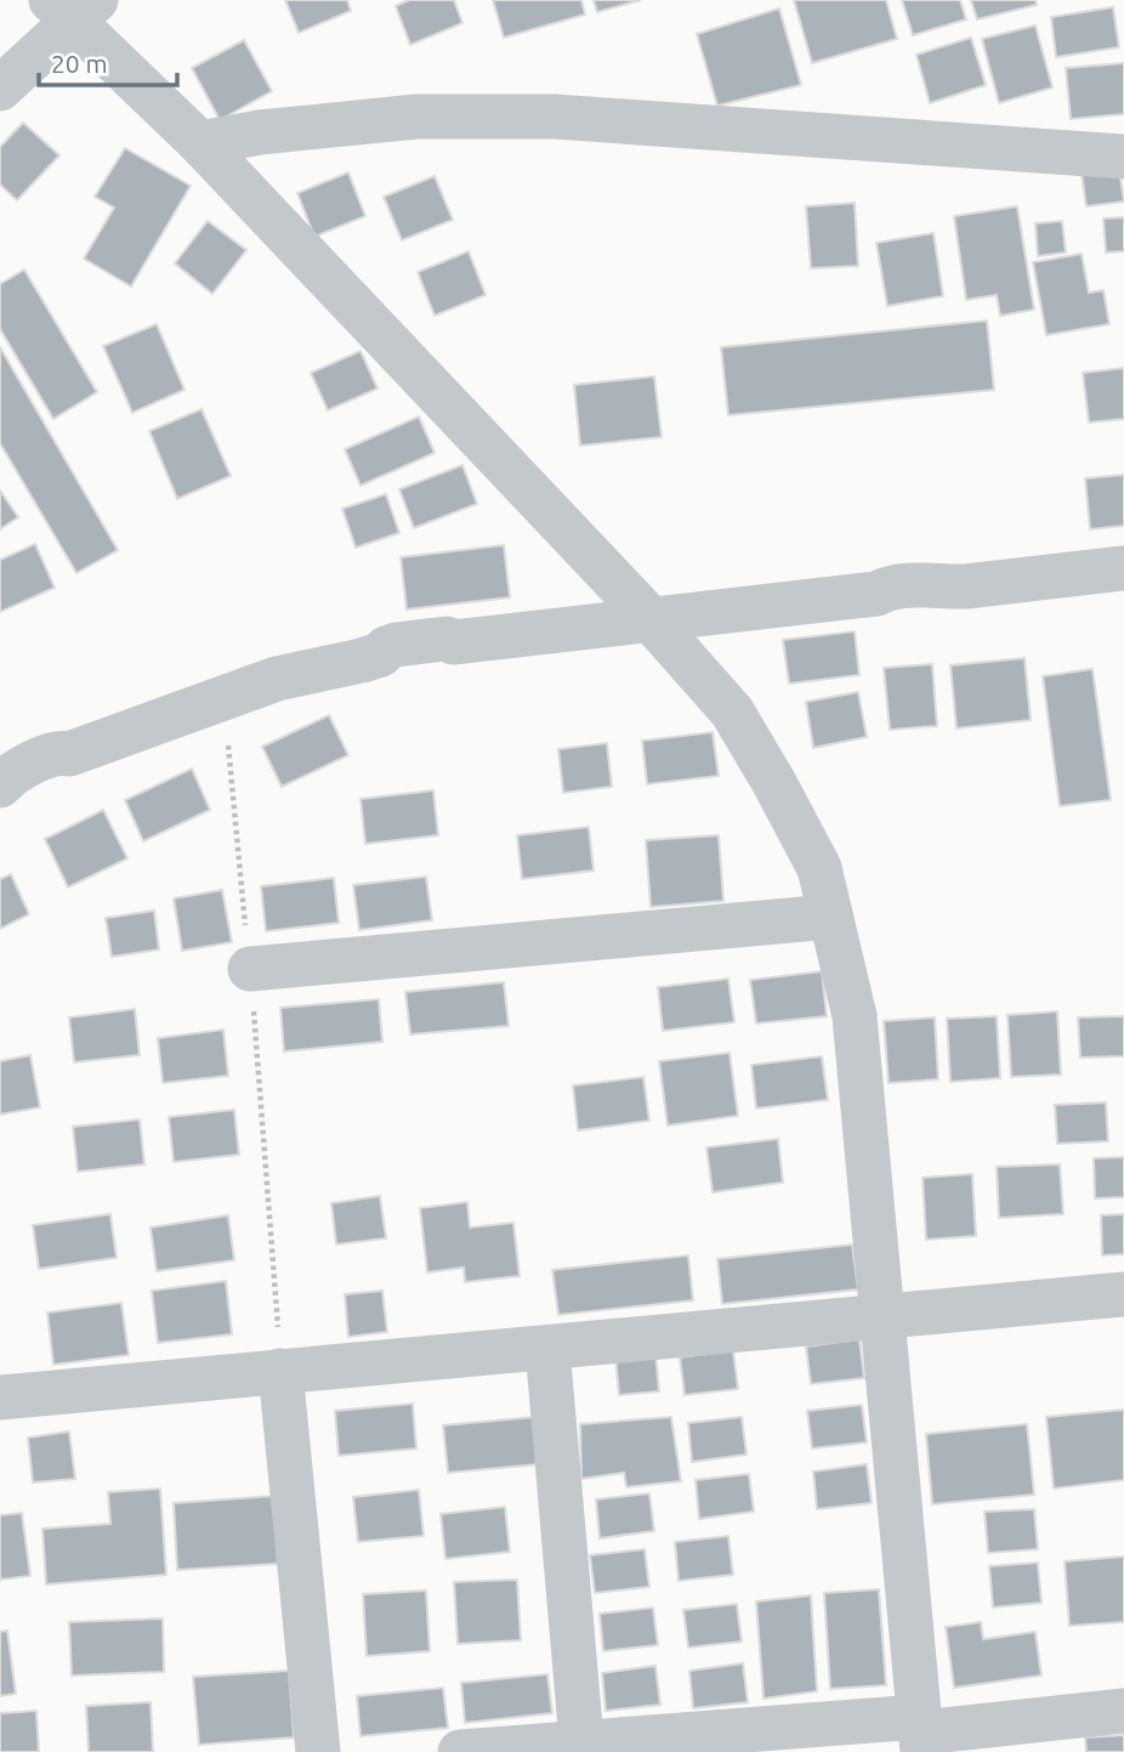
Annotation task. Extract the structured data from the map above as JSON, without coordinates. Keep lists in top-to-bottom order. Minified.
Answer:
{"scale_bar":"20 m"}
